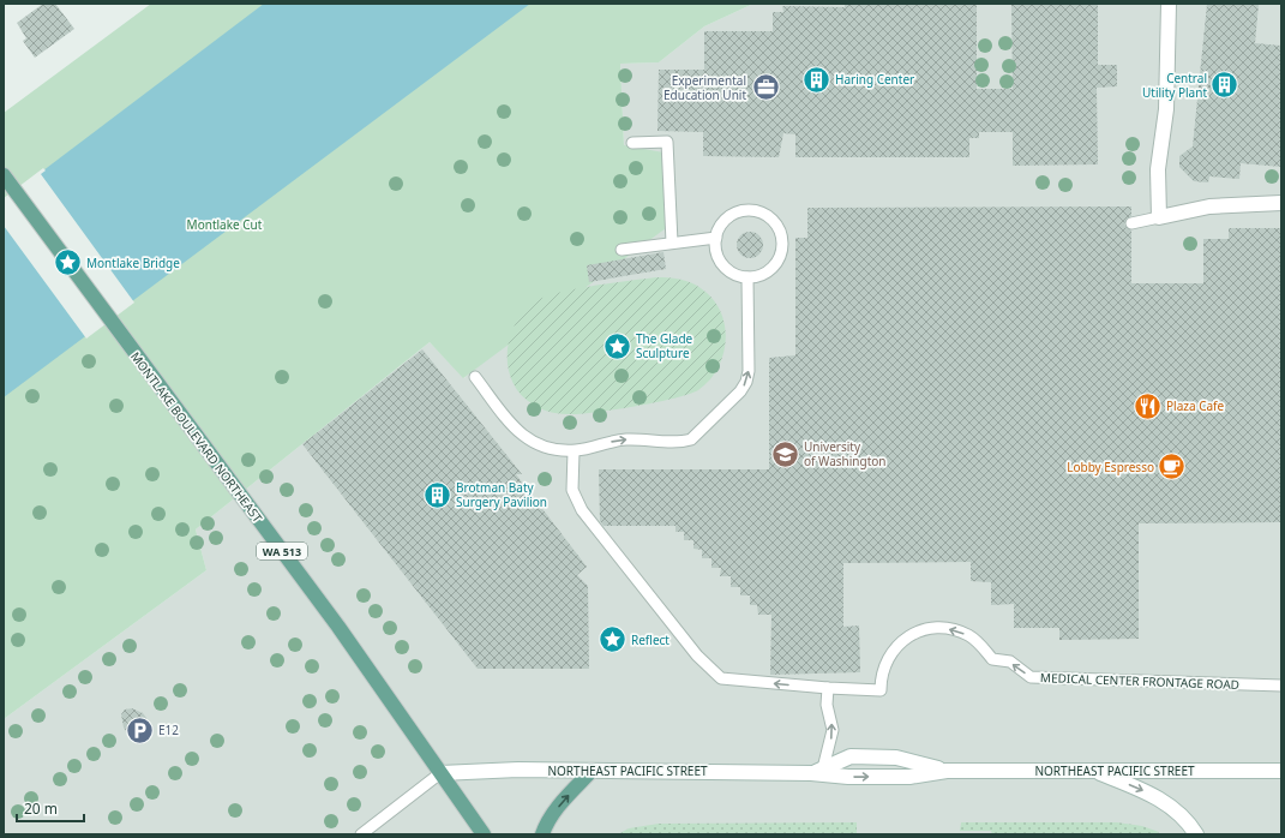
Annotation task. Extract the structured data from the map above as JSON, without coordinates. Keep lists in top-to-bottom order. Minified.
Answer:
{"streets":{"main road":["MONTLAKE BOULEVARD NORTHEAST","WA 513","NORTHEAST PACIFIC STREET"],"lane":["MEDICAL CENTER FRONTAGE ROAD"]},"crossings":[["MONTLAKE BOULEVARD NORTHEAST","NORTHEAST PACIFIC STREET"]],"one_way":["MEDICAL CENTER FRONTAGE ROAD"],"parks":["Montlake Cut"],"places":{"building":["Haring Center","Central Utility Plant","Brotman Baty Surgery Pavilion"],"office":["Experimental Education Unit"],"place":["Montlake Bridge","The Glade Sculpture","Reflect"],"restaurant":["Plaza Cafe"],"school or university":["University of Washington"],"cafe":["Lobby Espresso"],"parking":["E12"]},"scale_bar":"20 m"}
